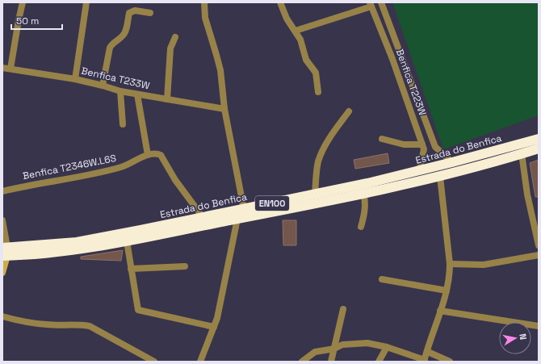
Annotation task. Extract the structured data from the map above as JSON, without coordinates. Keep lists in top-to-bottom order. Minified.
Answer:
{"streets":{"highway":["Estrada do Benfica","EN100"],"street":["Benfica T233W","Benfica T223W","Benfica T2346W.L6S"]},"crossings":[["Benfica T223W","Estrada do Benfica"],["Estrada do Benfica","Benfica T2346W.L6S"]],"scale_bar":"50 m","north":"right"}
